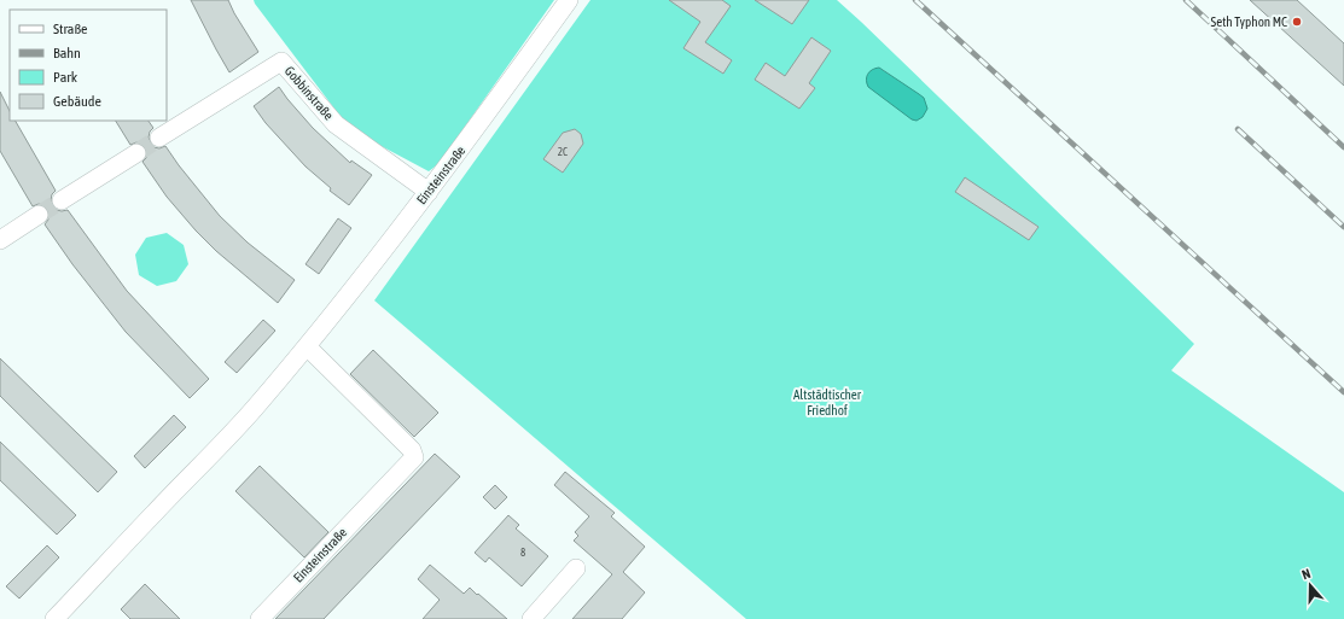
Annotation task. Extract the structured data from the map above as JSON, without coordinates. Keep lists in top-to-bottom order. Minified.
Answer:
{"streets":{"street":["Gobbinstraße","Einsteinstraße"]},"crossings":[["Gobbinstraße","Einsteinstraße"]],"parks":["Altstädtischer Friedhof"],"places":["Seth Typhon MC"],"house_numbers":["2C","8"],"legend":["Straße","Bahn","Park","Gebäude"],"north":"top"}
